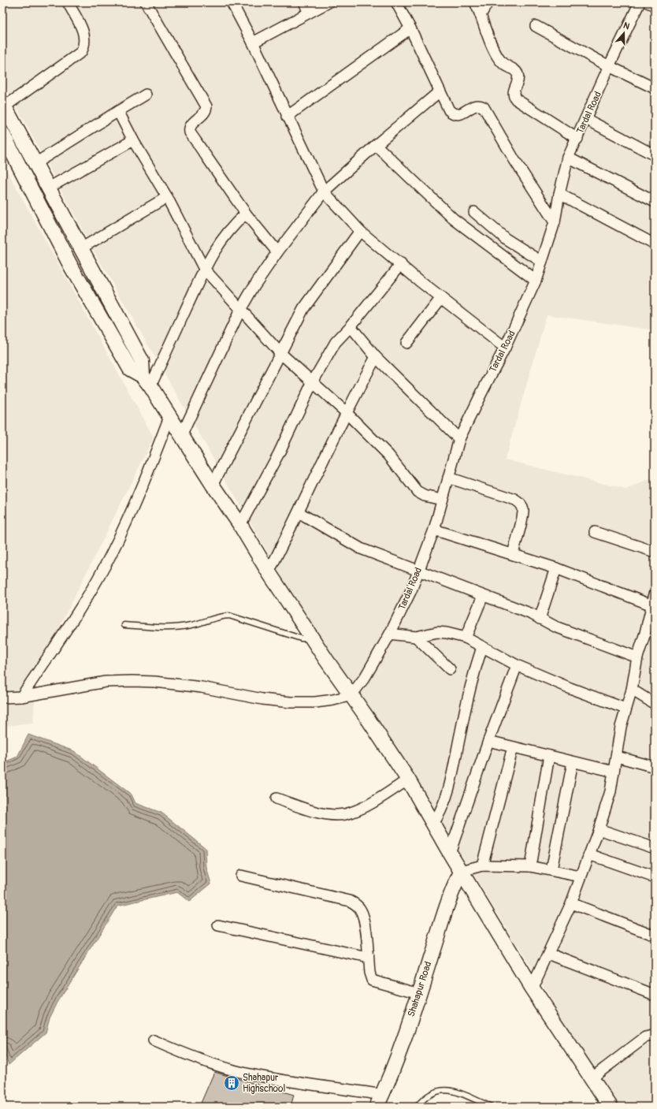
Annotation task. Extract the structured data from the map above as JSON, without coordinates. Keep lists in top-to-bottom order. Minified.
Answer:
{"streets":{"main road":["Shahapur Road"],"street":["Tardal Road"]},"places":{"building":["Shahapur Highschool"]},"north":"top"}
